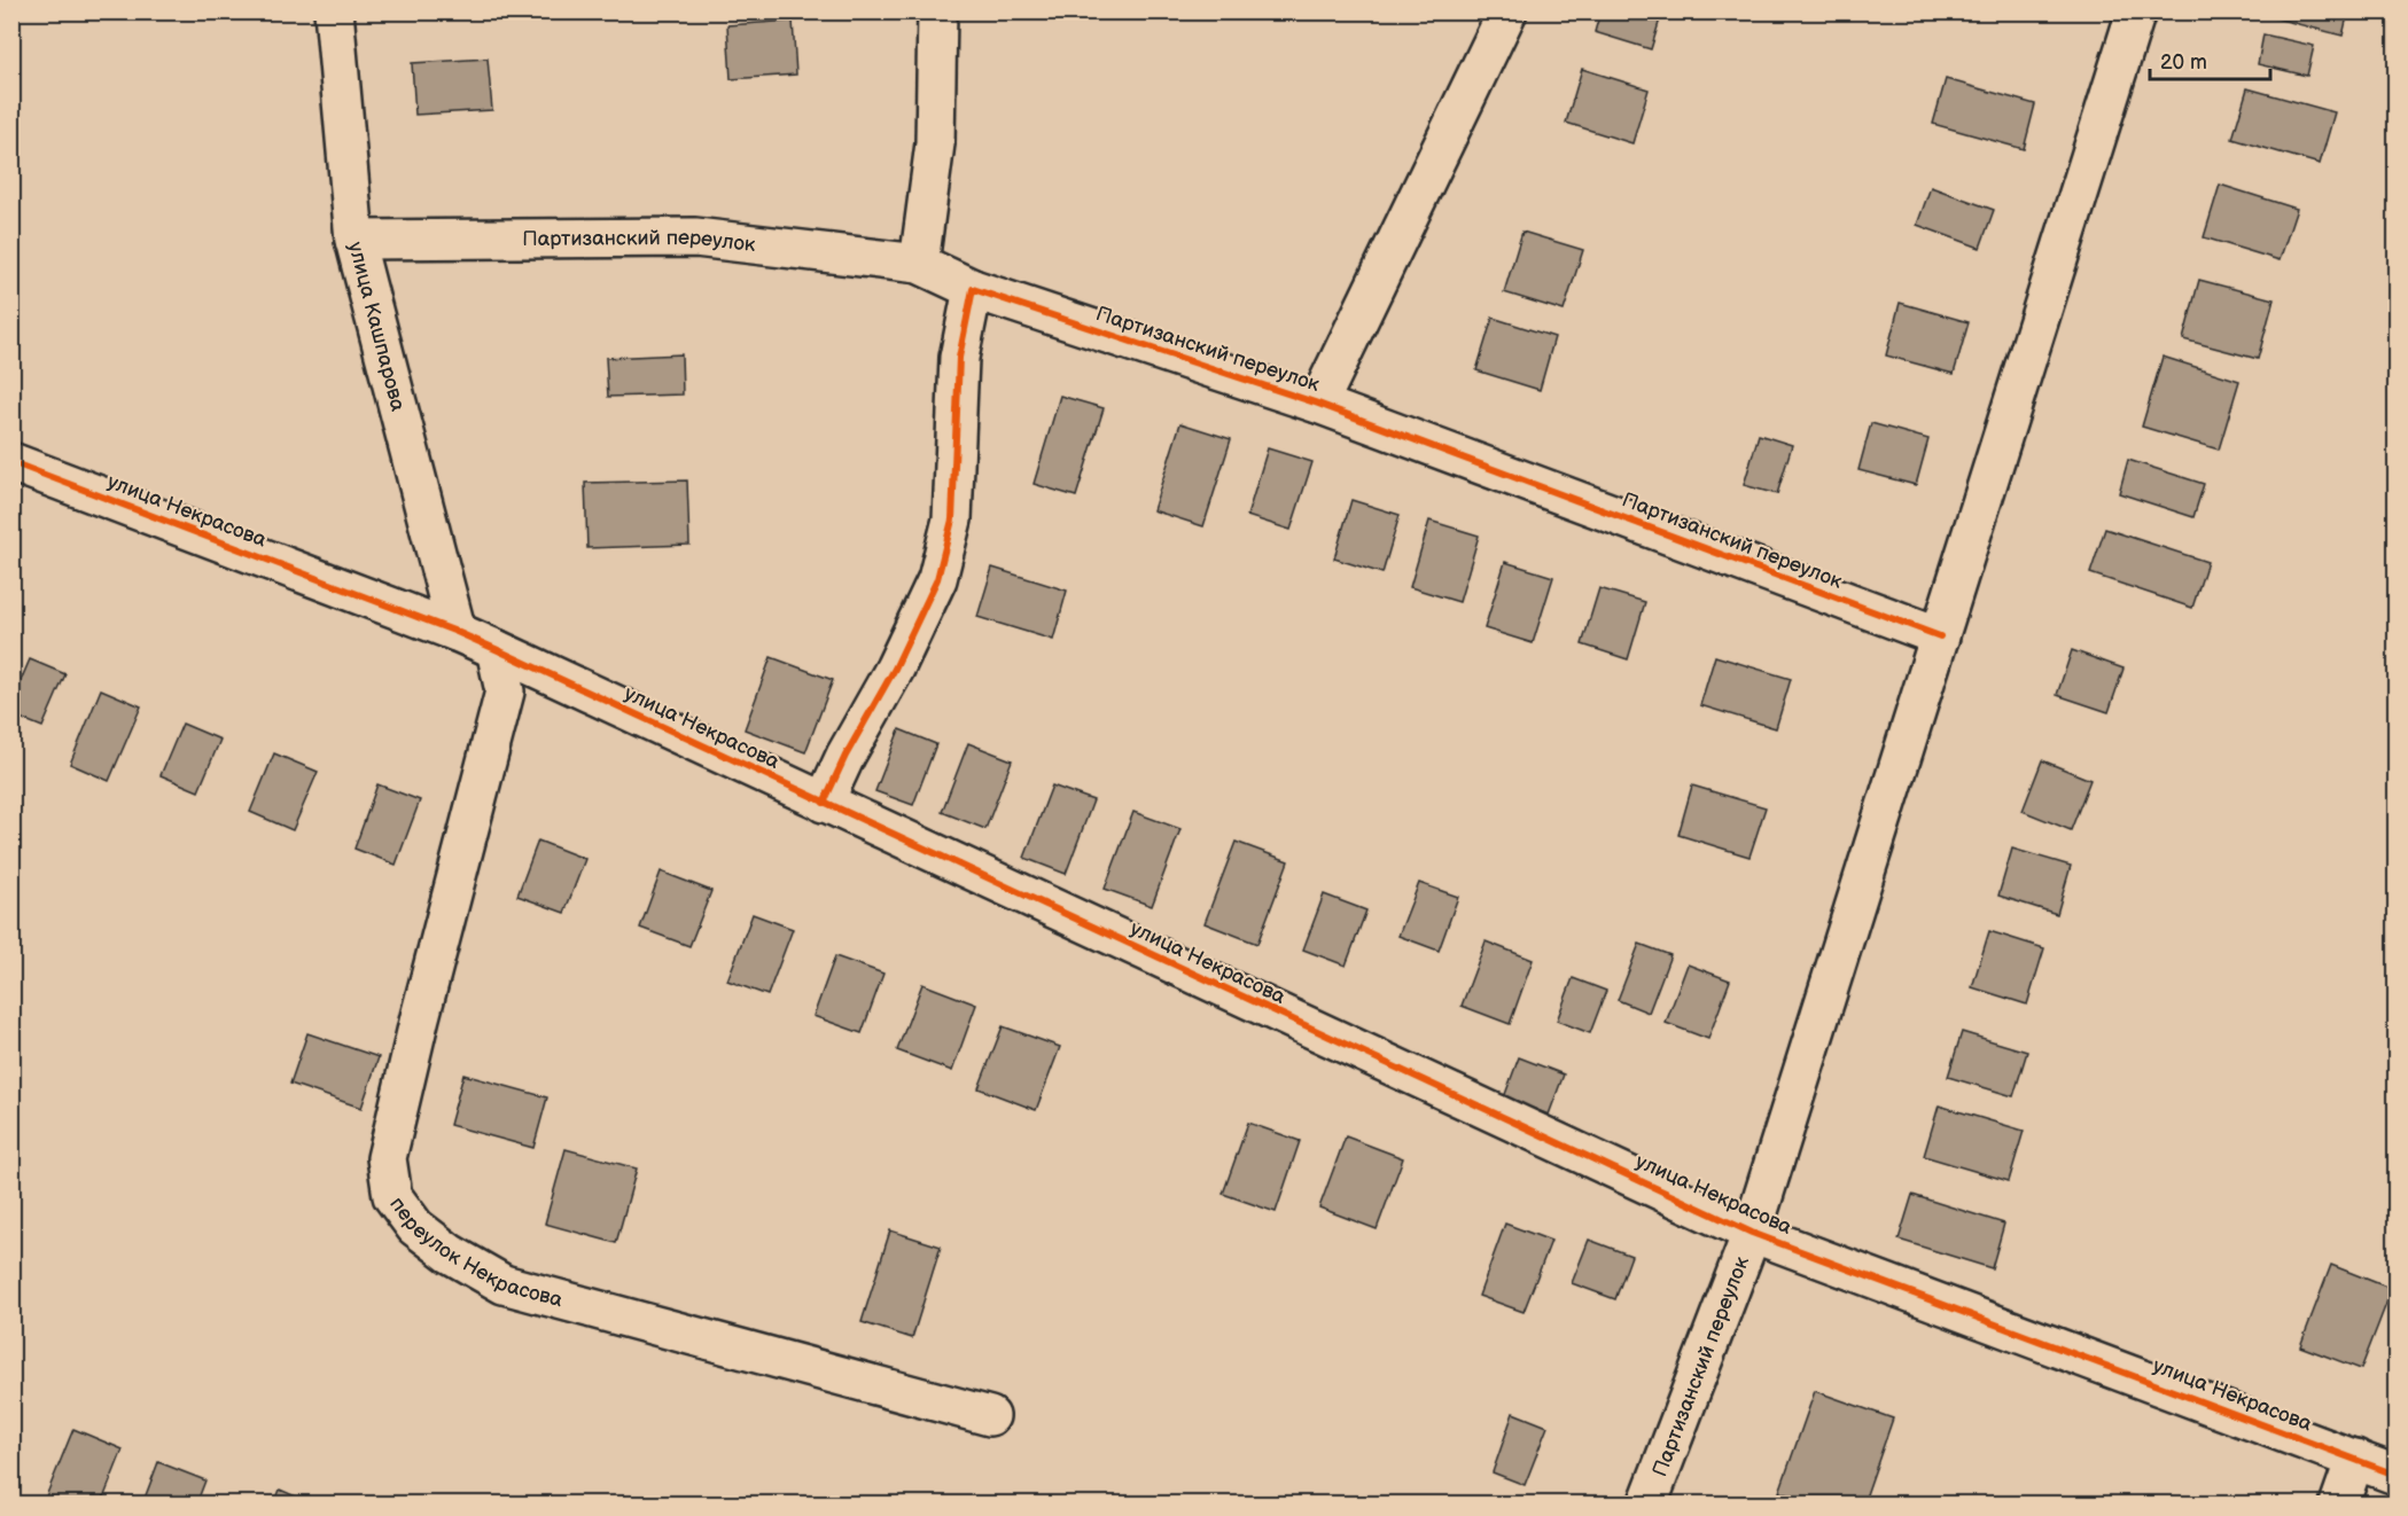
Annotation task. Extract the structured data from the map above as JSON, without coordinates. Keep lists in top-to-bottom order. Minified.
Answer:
{"streets":{"street":["Партизанский переулок","улица Кашпарова","улица Некрасова","переулок Некрасова"]},"crossings":[["Партизанский переулок","улица Кашпарова"],["Партизанский переулок","улица Некрасова"],["улица Кашпарова","улица Некрасова"],["улица Некрасова","переулок Некрасова"]],"scale_bar":"20 m"}
